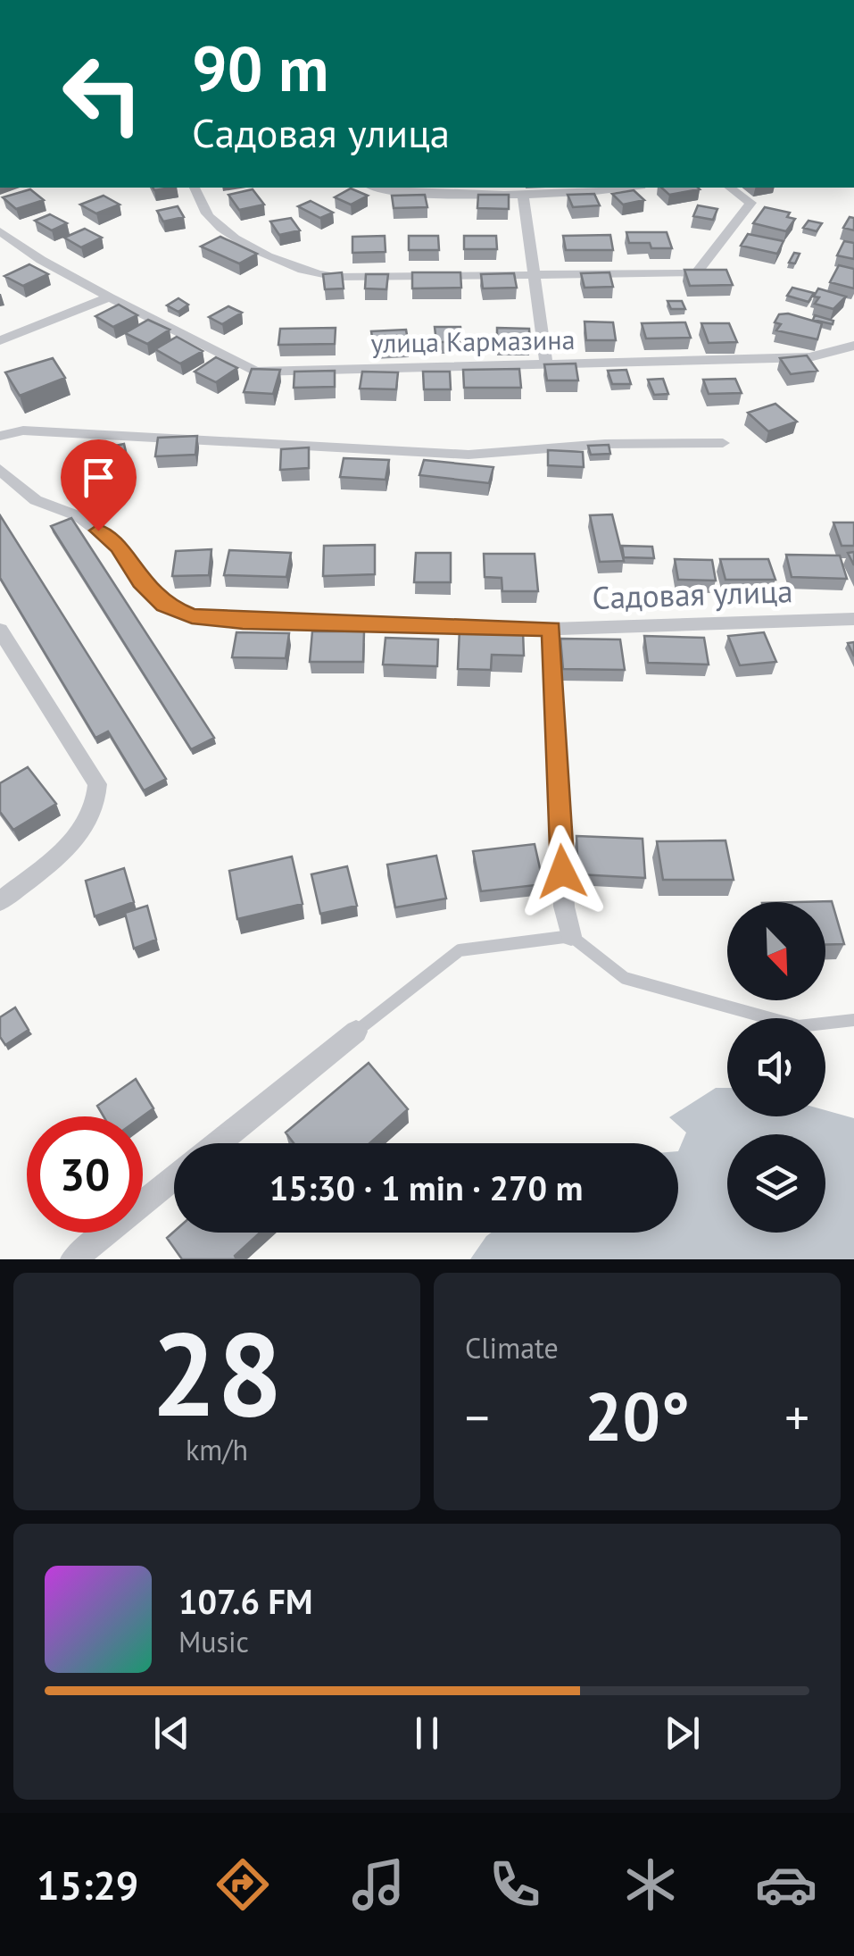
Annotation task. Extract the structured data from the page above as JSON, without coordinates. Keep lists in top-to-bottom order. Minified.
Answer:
{"streets":{"street":["улица Кармазина","Садовая улица"]},"north":"bottom right","page":{"turn":["90 m","Садовая улица"],"limit":"30","trip":"15:30 · 1 min · 270 m","tile":[["28","km/h"],"Climate"],"heat":["−","20°","+"],"song":["107.6 FM","Music"],"tabs":"15:29"}}
